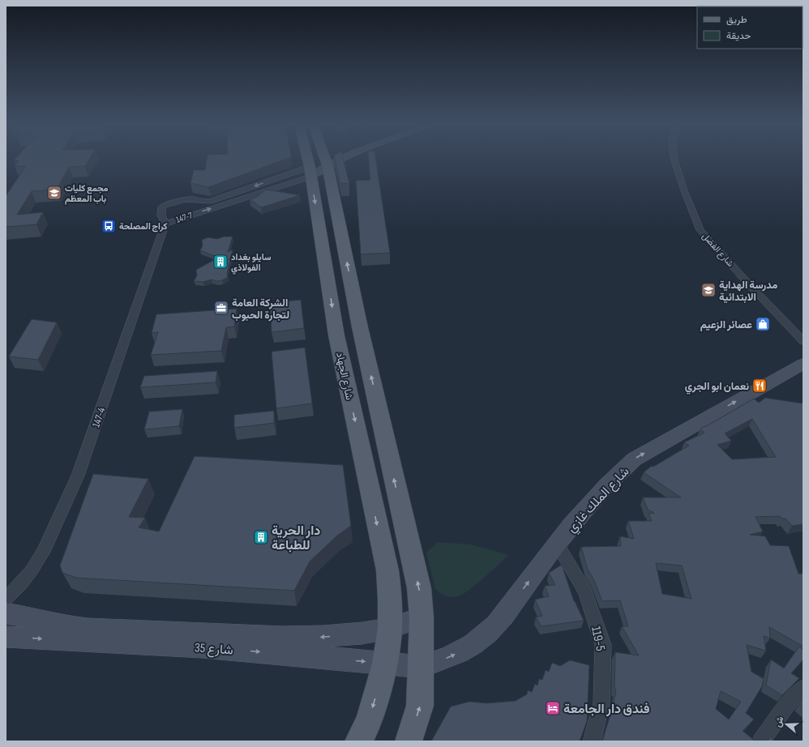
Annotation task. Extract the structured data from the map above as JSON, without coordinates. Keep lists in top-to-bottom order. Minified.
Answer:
{"streets":{"main road":["شارع الجهاد"],"street":["147-7","شارع الفضل","147-4","شارع الملك غازي","119-5","شارع 35"]},"crossings":[["147-7","شارع الجهاد"],["147-7","147-4"],["شارع الجهاد","شارع 35"],["شارع الملك غازي","119-5"],["شارع الملك غازي","شارع 35"]],"one_way":["شارع الملك غازي"],"places":{"school or university":["مجمع كليات باب المعظم","مدرسة الهداية الابتدائية"],"bus stop":["كراج المصلحة"],"building":["سايلو بغداد الفولاذي","دار الحرية للطباعة"],"office":["الشركة العامة لتجارة الحبوب"],"shop":["عصائر الزعيم"],"restaurant":["نعمان ابو الجري"],"hotel":["فندق دار الجامعة"]},"legend":["طريق","حديقة"],"north":"left"}
